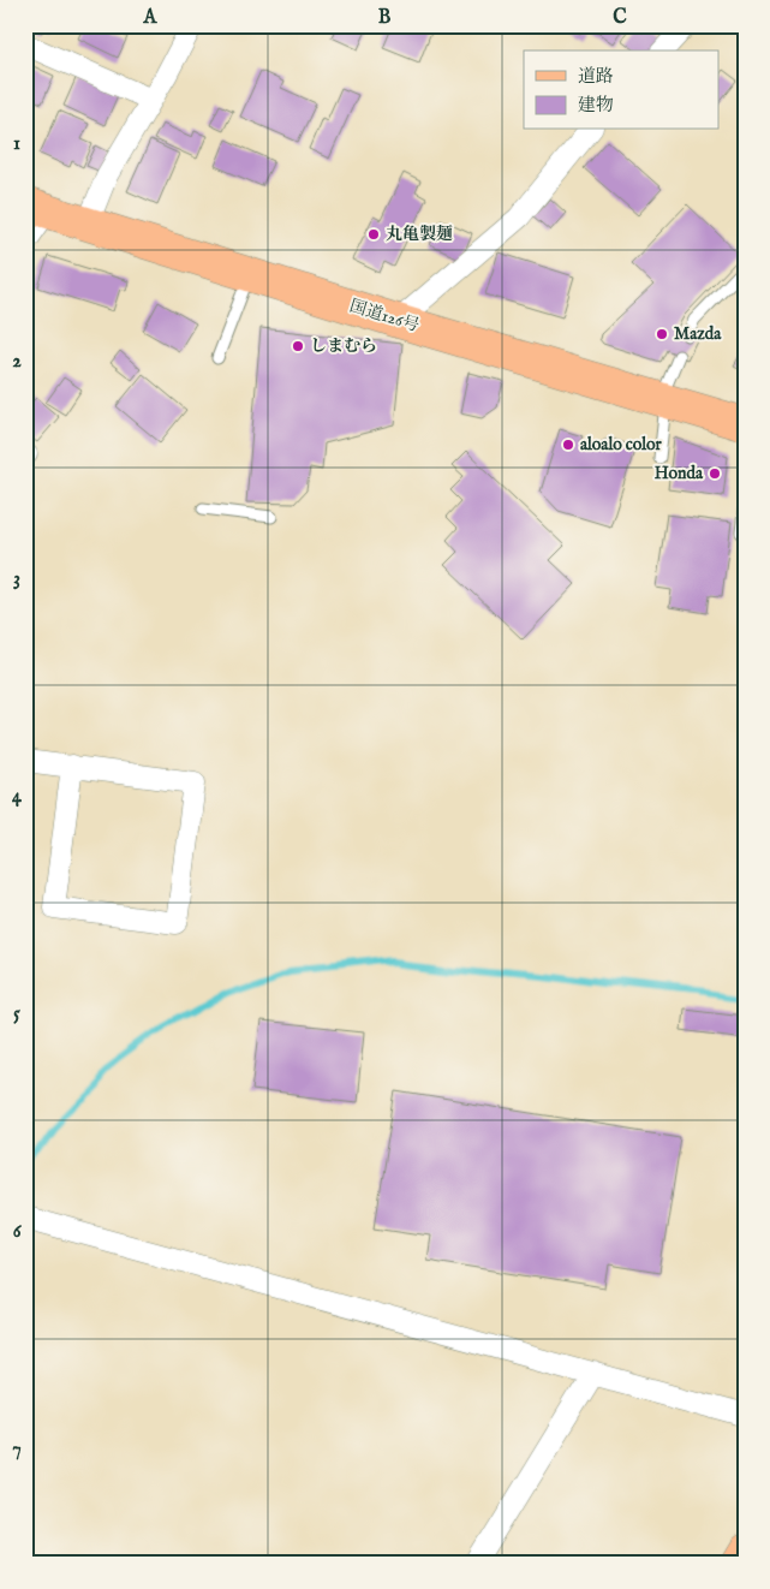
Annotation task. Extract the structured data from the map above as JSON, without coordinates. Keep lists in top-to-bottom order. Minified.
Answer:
{"streets":{"main road":["国道126号"]},"places":["丸亀製麺","Mazda","しまむら","aloalo color","Honda"],"legend":["道路","建物"],"grid":{"columns":["A","B","C"],"rows":["1","2","3","4","5","6","7"]}}
